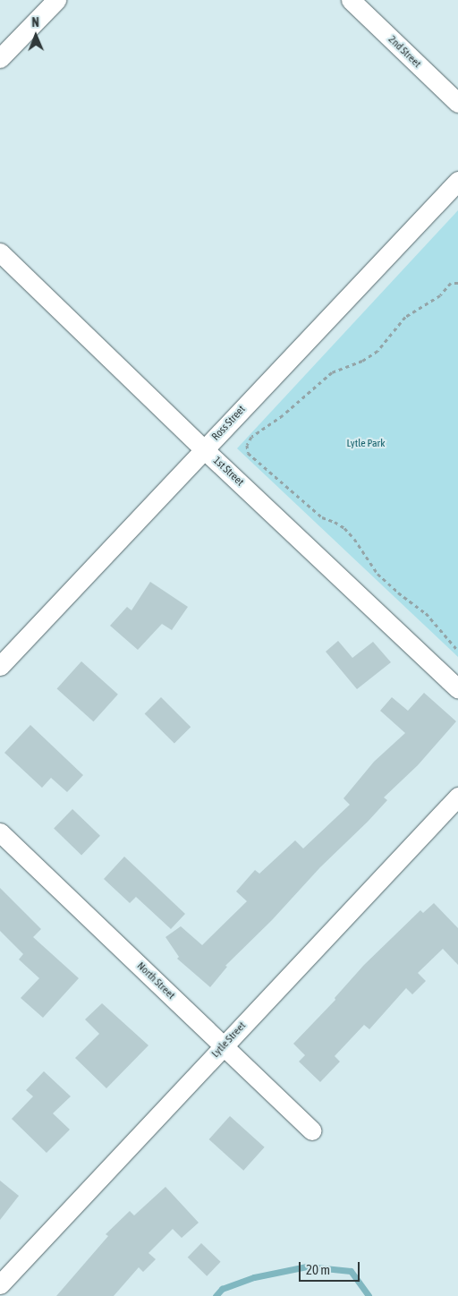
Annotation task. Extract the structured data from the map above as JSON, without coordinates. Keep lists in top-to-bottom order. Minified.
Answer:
{"streets":{"street":["2nd Street","Ross Street","1st Street","North Street","Lytle Street"]},"crossings":[["Ross Street","1st Street"],["North Street","Lytle Street"]],"parks":["Lytle Park"],"scale_bar":"20 m","north":"top"}
